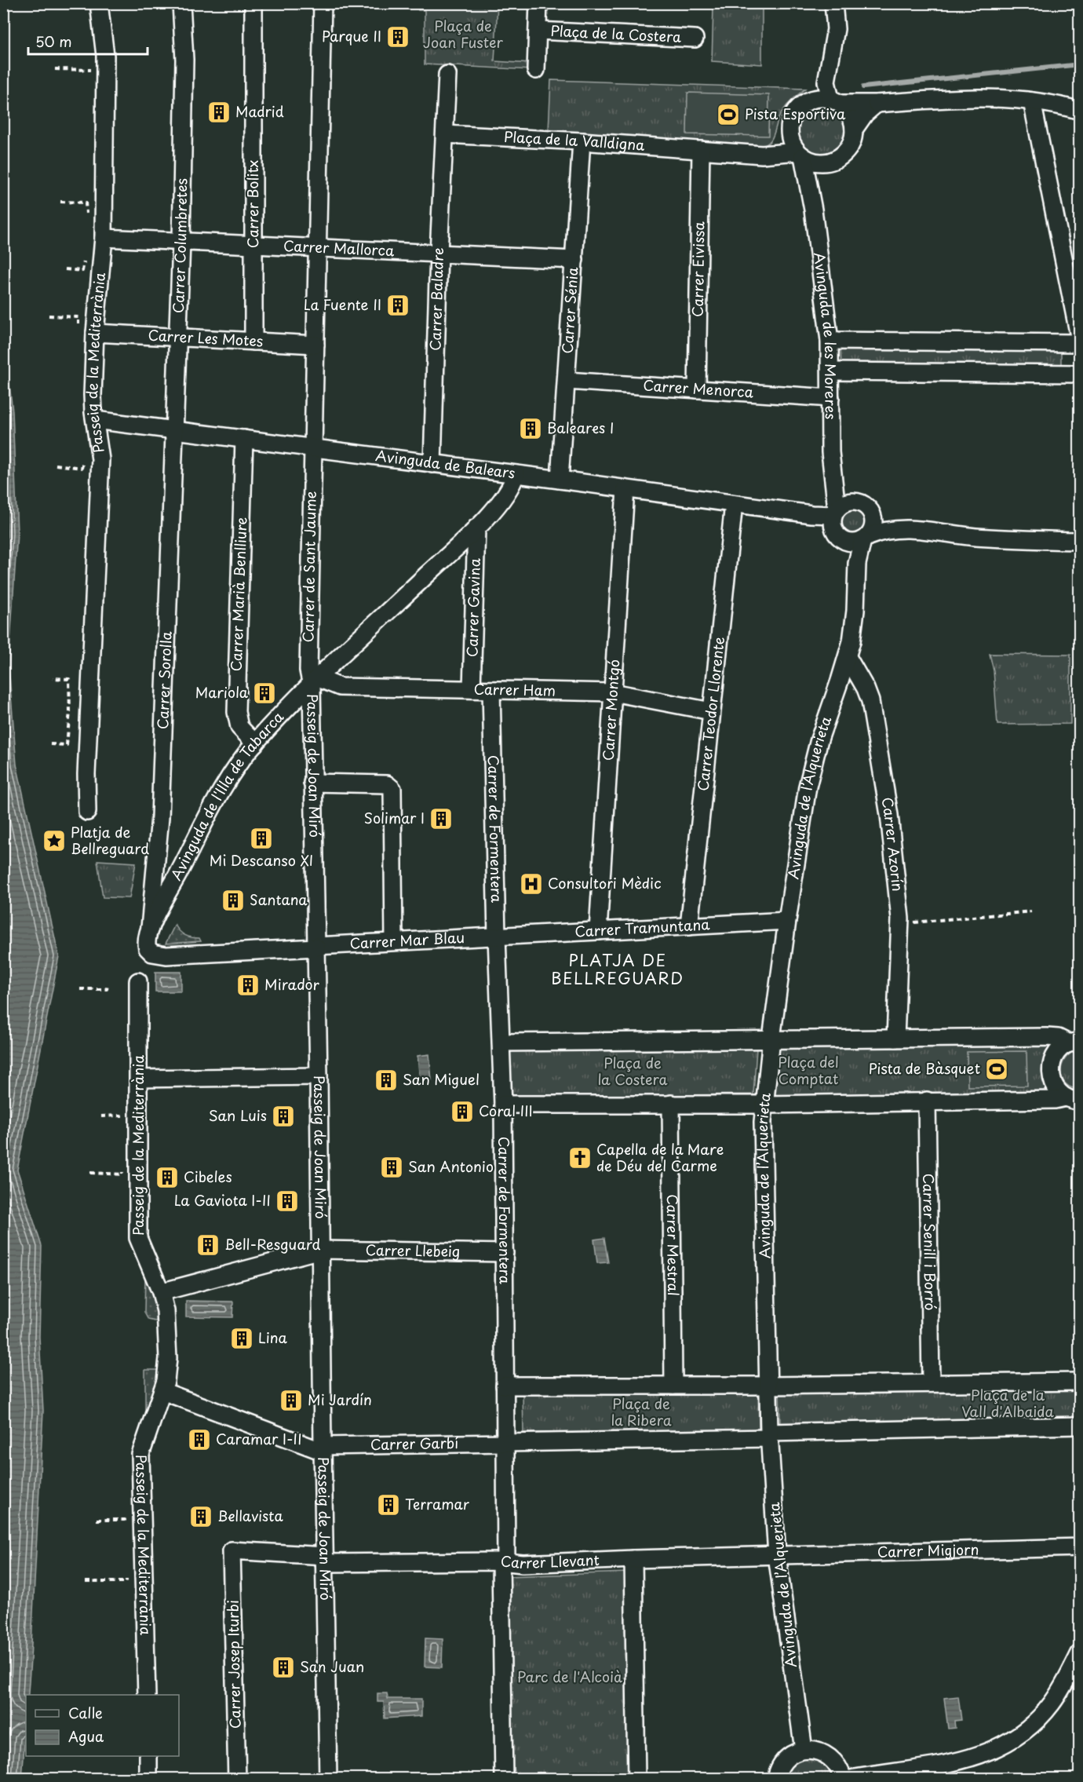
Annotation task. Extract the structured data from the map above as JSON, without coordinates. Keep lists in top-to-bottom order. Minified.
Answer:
{"streets":{"street":["Plaça de la Costera","Plaça de la Valldigna","Carrer Bolitx","Carrer Columbretes","Carrer Mallorca","Carrer Eivissa","Carrer Baladre","Carrer Sénia","Avinguda de les Moreres","Carrer Les Motes","Passeig de la Mediterrània","Carrer Menorca","Avinguda de Balears","Carrer de Sant Jaume","Carrer Marià Benlliure","Carrer Gavina","Carrer Sorolla","Carrer Ham","Carrer Montgó","Carrer Teodor Llorente","Passeig de Joan Miró","Avinguda de l'Illa de Tabarca","Avinguda de l’Alquerieta","Carrer de Formentera","Carrer Azorín","Carrer Tramuntana","Carrer Mar Blau","Carrer Senill i Borró","Carrer Mestral","Carrer Llebeig","Carrer Garbí","Carrer Migjorn","Carrer Llevant","Carrer Josep Iturbi"]},"crossings":[["Plaça de la Valldigna","Carrer Eivissa"],["Plaça de la Valldigna","Carrer Baladre"],["Plaça de la Valldigna","Carrer Sénia"],["Plaça de la Valldigna","Avinguda de les Moreres"],["Carrer Bolitx","Carrer Mallorca"],["Carrer Bolitx","Carrer Les Motes"],["Carrer Columbretes","Carrer Mallorca"],["Carrer Columbretes","Carrer Les Motes"],["Carrer Columbretes","Avinguda de Balears"],["Carrer Columbretes","Carrer Sorolla"],["Carrer Mallorca","Carrer Baladre"],["Carrer Mallorca","Carrer Sénia"],["Carrer Mallorca","Passeig de la Mediterrània"],["Carrer Mallorca","Carrer de Sant Jaume"],["Carrer Eivissa","Carrer Menorca"],["Carrer Baladre","Avinguda de Balears"],["Carrer Sénia","Carrer Menorca"],["Carrer Sénia","Avinguda de Balears"],["Avinguda de les Moreres","Carrer Menorca"],["Avinguda de les Moreres","Avinguda de Balears"],["Avinguda de les Moreres","Avinguda de l’Alquerieta"],["Carrer Les Motes","Passeig de la Mediterrània"],["Carrer Les Motes","Carrer de Sant Jaume"],["Passeig de la Mediterrània","Avinguda de Balears"],["Passeig de la Mediterrània","Carrer Llebeig"],["Avinguda de Balears","Carrer de Sant Jaume"],["Avinguda de Balears","Carrer Marià Benlliure"],["Avinguda de Balears","Carrer Sorolla"],["Avinguda de Balears","Carrer Montgó"],["Avinguda de Balears","Carrer Teodor Llorente"],["Avinguda de Balears","Avinguda de l'Illa de Tabarca"],["Carrer de Sant Jaume","Carrer Ham"],["Carrer de Sant Jaume","Passeig de Joan Miró"],["Carrer de Sant Jaume","Avinguda de l'Illa de Tabarca"],["Carrer Marià Benlliure","Avinguda de l'Illa de Tabarca"],["Carrer Gavina","Carrer Ham"],["Carrer Gavina","Avinguda de l'Illa de Tabarca"],["Carrer Sorolla","Avinguda de l'Illa de Tabarca"],["Carrer Ham","Carrer Montgó"],["Carrer Ham","Carrer Teodor Llorente"],["Carrer Ham","Passeig de Joan Miró"],["Carrer Ham","Avinguda de l'Illa de Tabarca"],["Carrer Ham","Carrer de Formentera"],["Carrer Montgó","Carrer Tramuntana"],["Carrer Teodor Llorente","Carrer Tramuntana"],["Passeig de Joan Miró","Avinguda de l'Illa de Tabarca"],["Passeig de Joan Miró","Carrer Mar Blau"],["Passeig de Joan Miró","Carrer Llebeig"],["Passeig de Joan Miró","Carrer Garbí"],["Passeig de Joan Miró","Carrer Llevant"],["Avinguda de l'Illa de Tabarca","Carrer Mar Blau"],["Avinguda de l’Alquerieta","Carrer Azorín"],["Avinguda de l’Alquerieta","Carrer Tramuntana"],["Avinguda de l’Alquerieta","Carrer Migjorn"],["Avinguda de l’Alquerieta","Carrer Llevant"],["Carrer de Formentera","Carrer Tramuntana"],["Carrer de Formentera","Carrer Mar Blau"],["Carrer de Formentera","Carrer Llebeig"],["Carrer de Formentera","Carrer Garbí"],["Carrer de Formentera","Carrer Llevant"],["Carrer Tramuntana","Carrer Mar Blau"],["Carrer Migjorn","Carrer Llevant"],["Carrer Llevant","Carrer Josep Iturbi"]],"districts":["PLATJA DE BELLREGUARD"],"parks":["Plaça de Joan Fuster","Plaça del Comptat","Plaça de la Costera","Plaça de la Vall d'Albaida","Plaça de la Ribera","Parc de l'Alcoià"],"places":{"building":["Parque II","Madrid","La Fuente II","Baleares I","Mariola","Solimar I","Mi Descanso XI","Santana","Mirador","San Miguel","Coral III","San Luis","San Antonio","Cibeles","La Gaviota I-II","Bell-Resguard","Lina","Mi Jardín","Caramar I-II","Terramar","Bellavista","San Juan"],"sports":["Pista Esportiva","Pista de Bàsquet"],"place":["Platja de Bellreguard"],"hospital":["Consultori Mèdic"],"church":["Capella de la Mare de Déu del Carme"]},"legend":["Calle","Agua"],"scale_bar":"50 m"}
